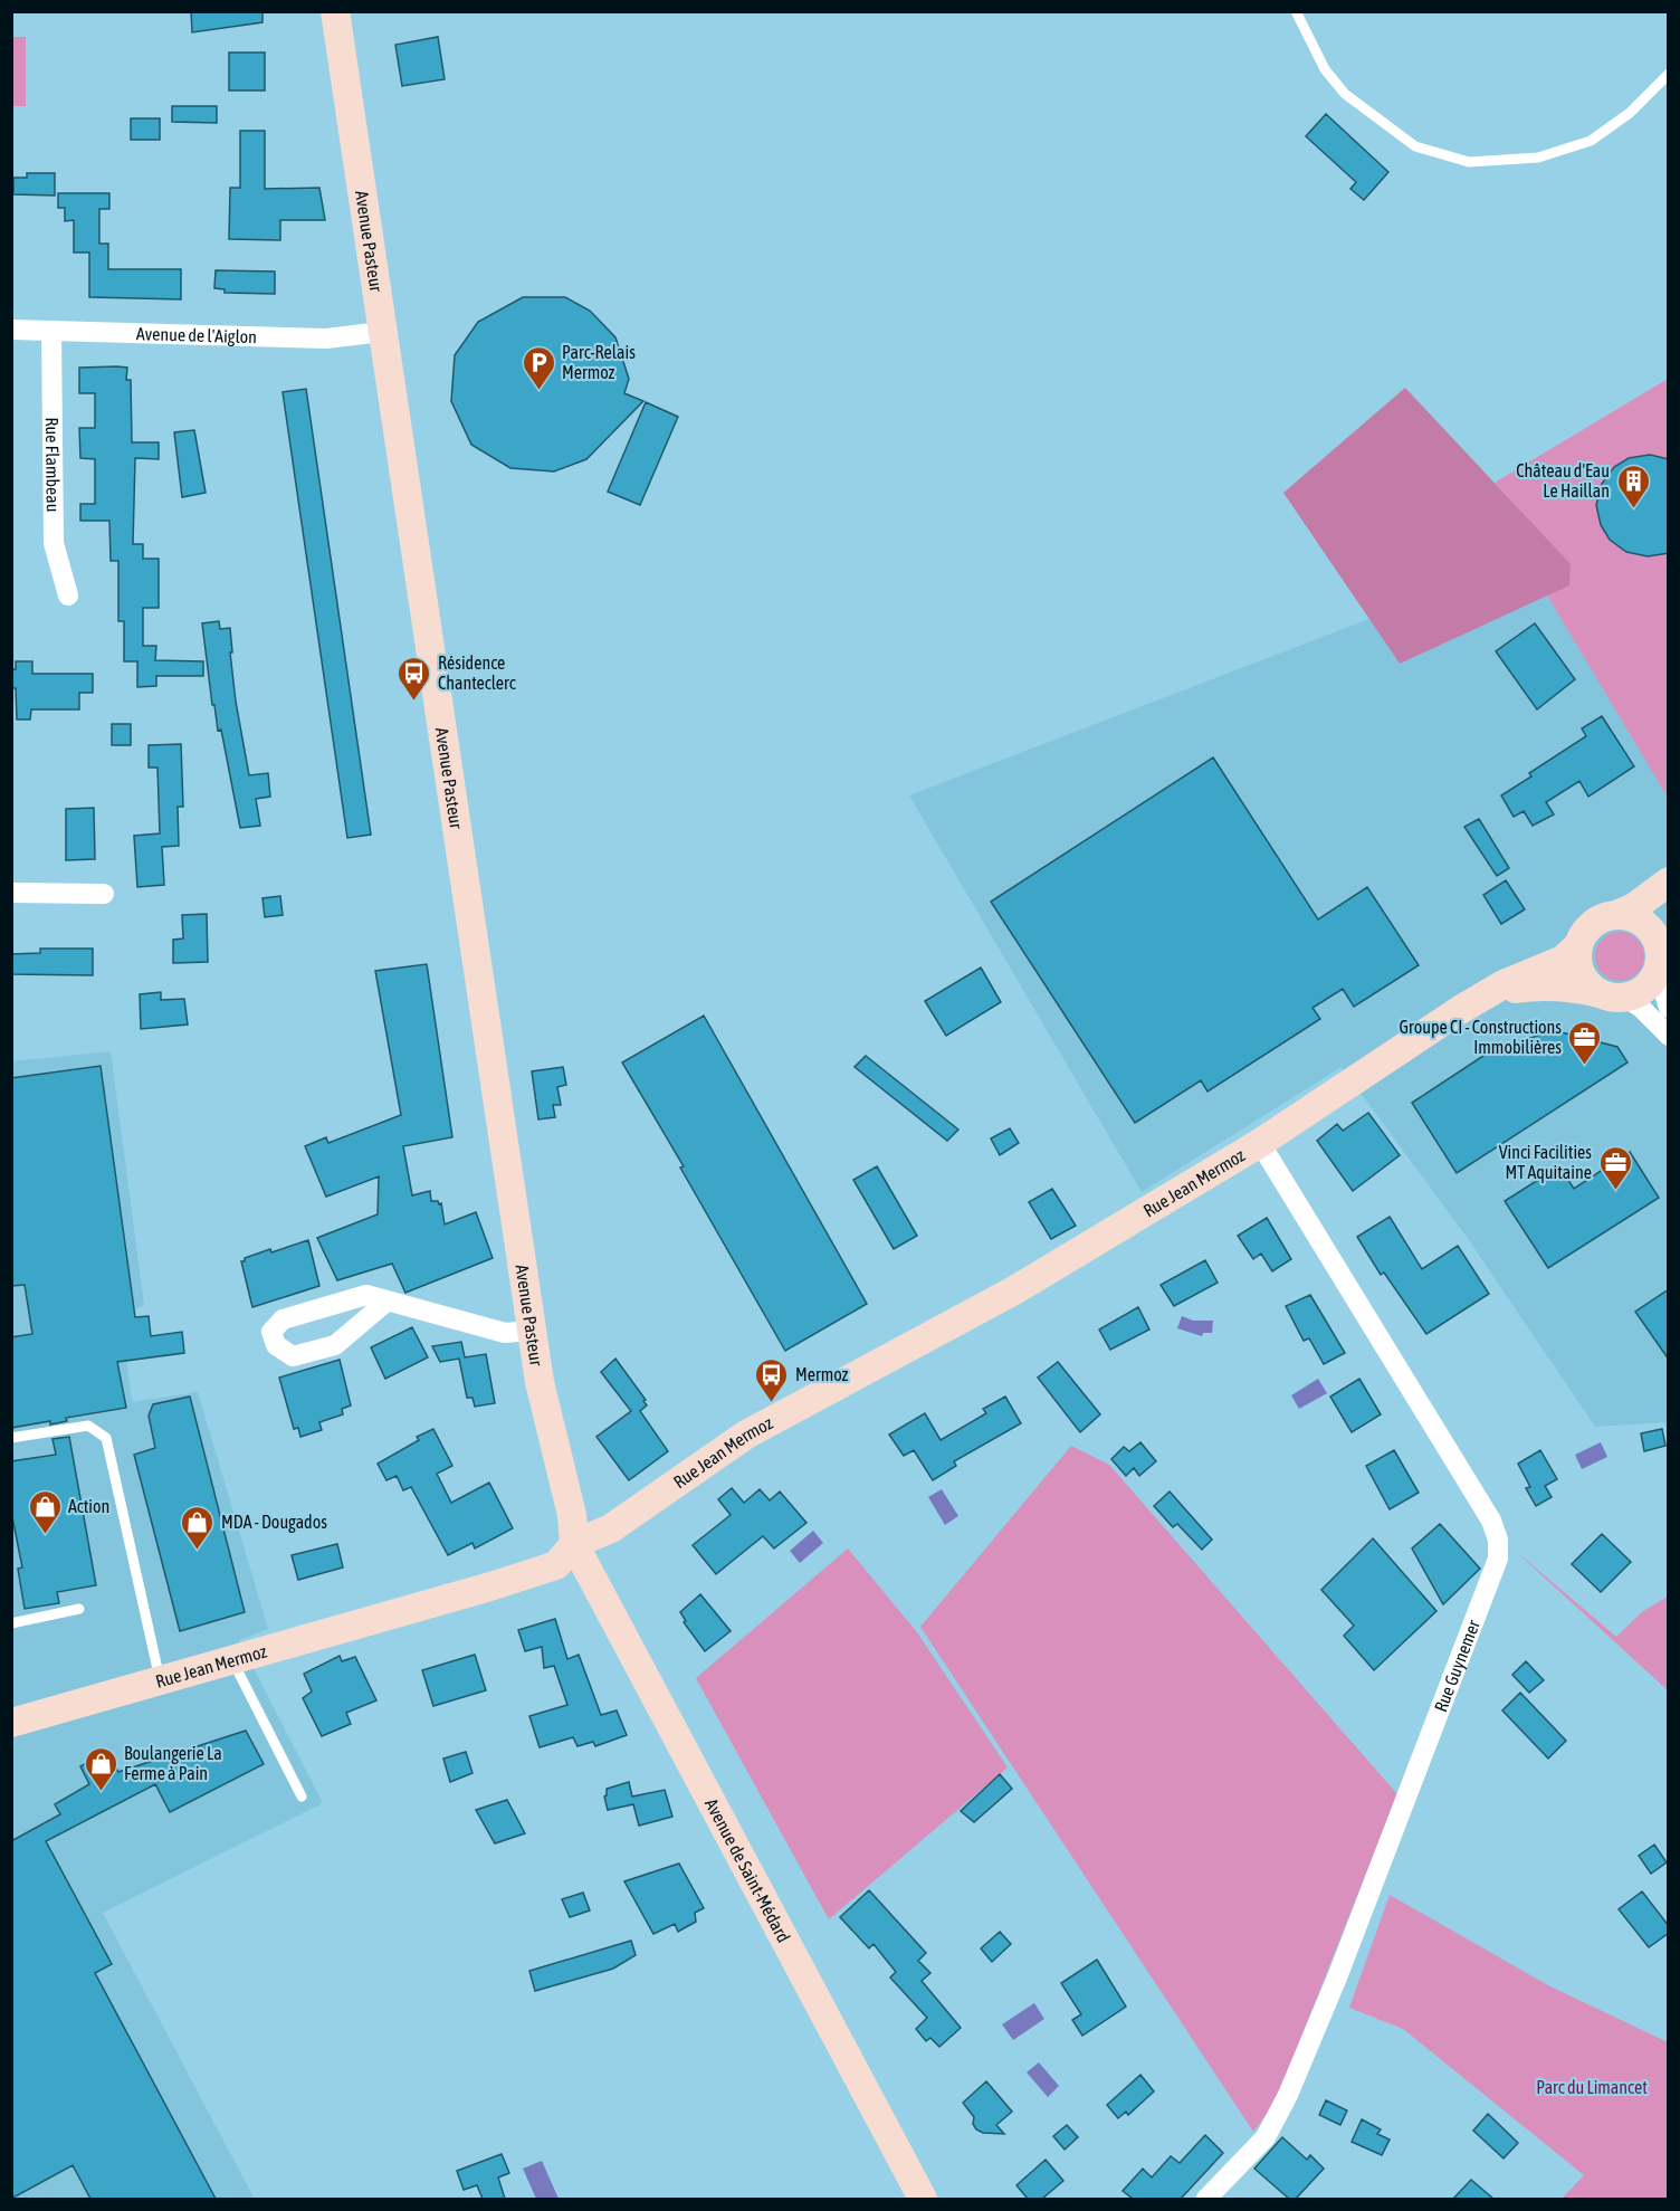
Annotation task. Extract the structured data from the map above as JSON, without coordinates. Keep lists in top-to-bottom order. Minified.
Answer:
{"streets":{"main road":["Avenue Pasteur","Rue Jean Mermoz","Avenue de Saint-Médard"],"street":["Avenue de l'Aiglon","Rue Flambeau","Rue Guynemer"]},"crossings":[["Avenue Pasteur","Avenue de l'Aiglon"],["Avenue Pasteur","Rue Jean Mermoz"],["Avenue Pasteur","Avenue de Saint-Médard"],["Avenue de l'Aiglon","Rue Flambeau"],["Rue Jean Mermoz","Rue Guynemer"],["Rue Jean Mermoz","Avenue de Saint-Médard"]],"parks":["Parc du Limancet"],"places":{"parking":["Parc-Relais Mermoz"],"building":["Château d'Eau Le Haillan"],"bus stop":["Résidence Chanteclerc","Mermoz"],"office":["Groupe CI - Constructions Immobilières","Vinci Facilities MT Aquitaine"],"shop":["Action","MDA - Dougados","Boulangerie La Ferme à Pain"]}}
